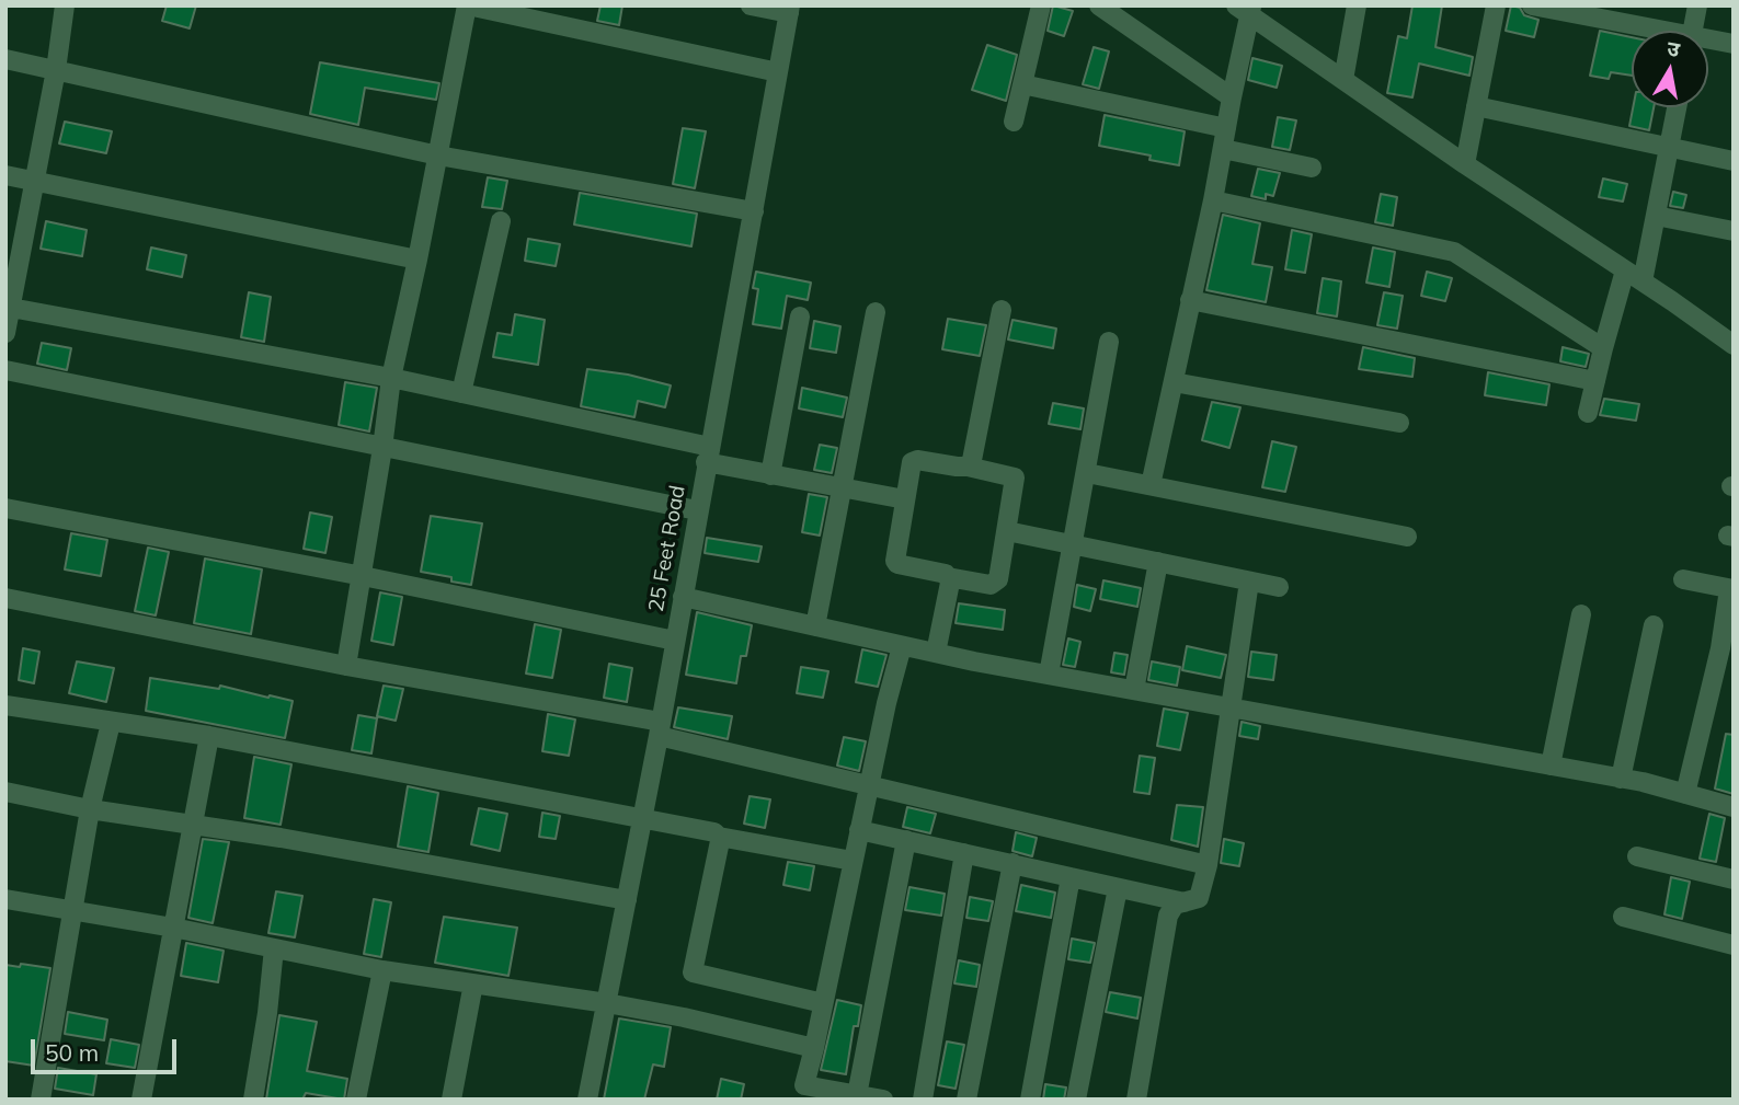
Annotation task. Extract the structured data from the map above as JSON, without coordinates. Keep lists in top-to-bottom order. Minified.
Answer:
{"streets":{"street":["25 Feet Road"]},"scale_bar":"50 m","north":"top"}
